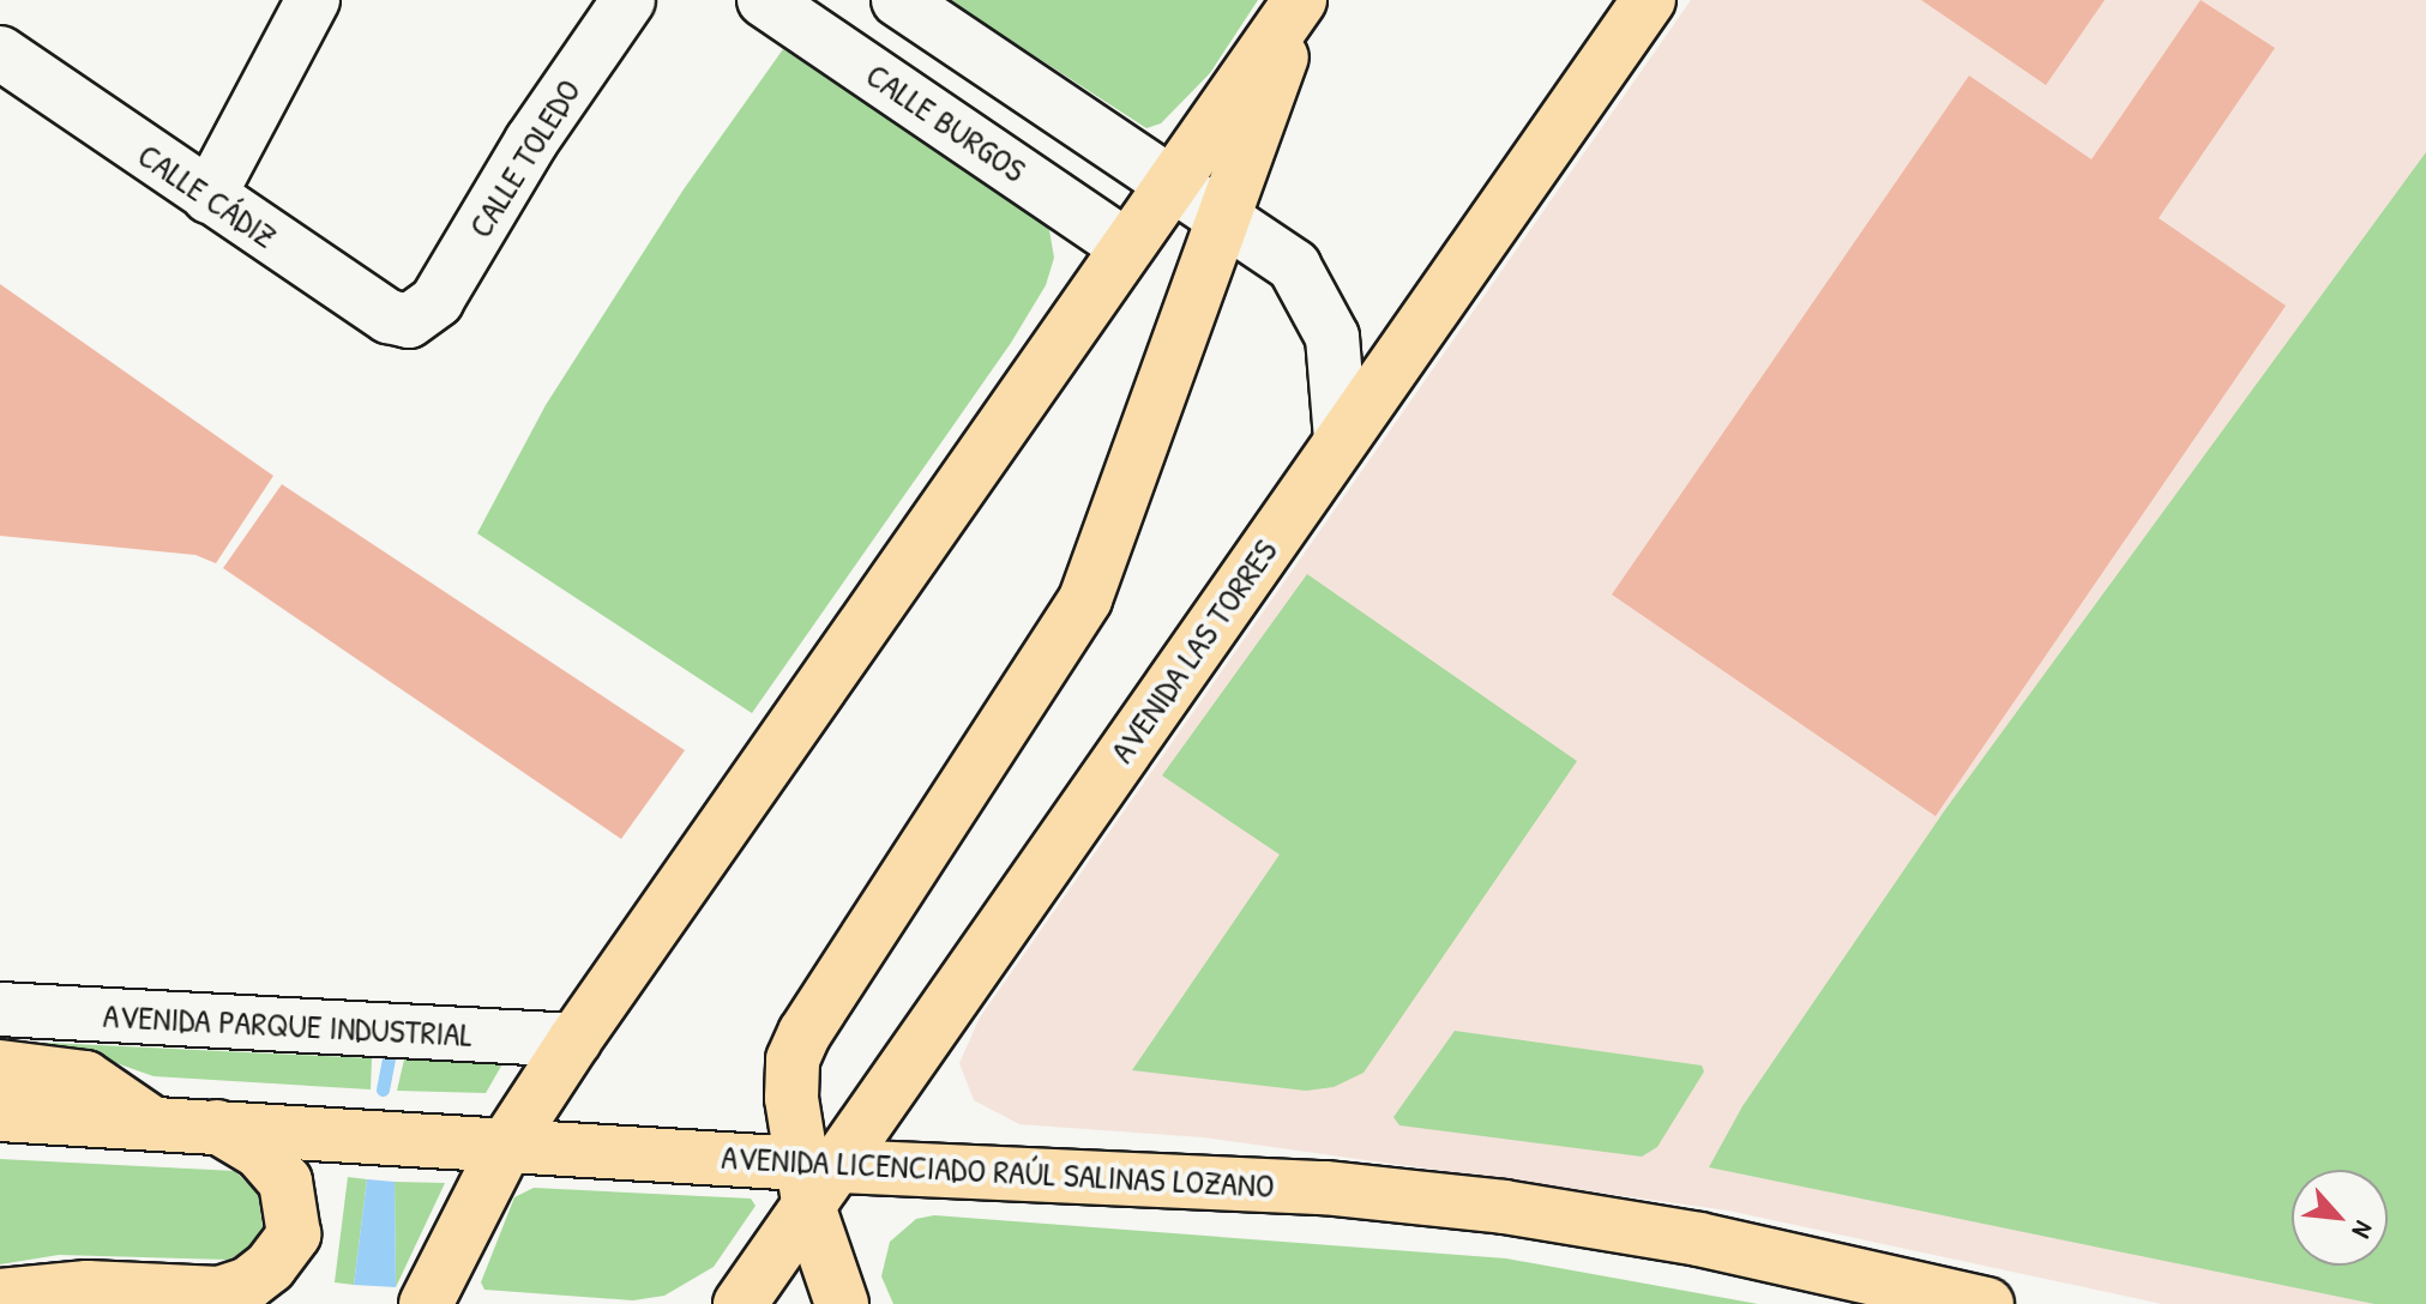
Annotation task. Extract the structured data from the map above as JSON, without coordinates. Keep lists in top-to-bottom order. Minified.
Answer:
{"streets":{"main road":["AVENIDA LAS TORRES","AVENIDA LICENCIADO RAÚL SALINAS LOZANO"],"street":["CALLE BURGOS","CALLE TOLEDO","CALLE CÁDIZ","AVENIDA PARQUE INDUSTRIAL"]},"crossings":[["CALLE TOLEDO","CALLE CÁDIZ"],["AVENIDA LAS TORRES","AVENIDA LICENCIADO RAÚL SALINAS LOZANO"]],"north":"bottom right"}
